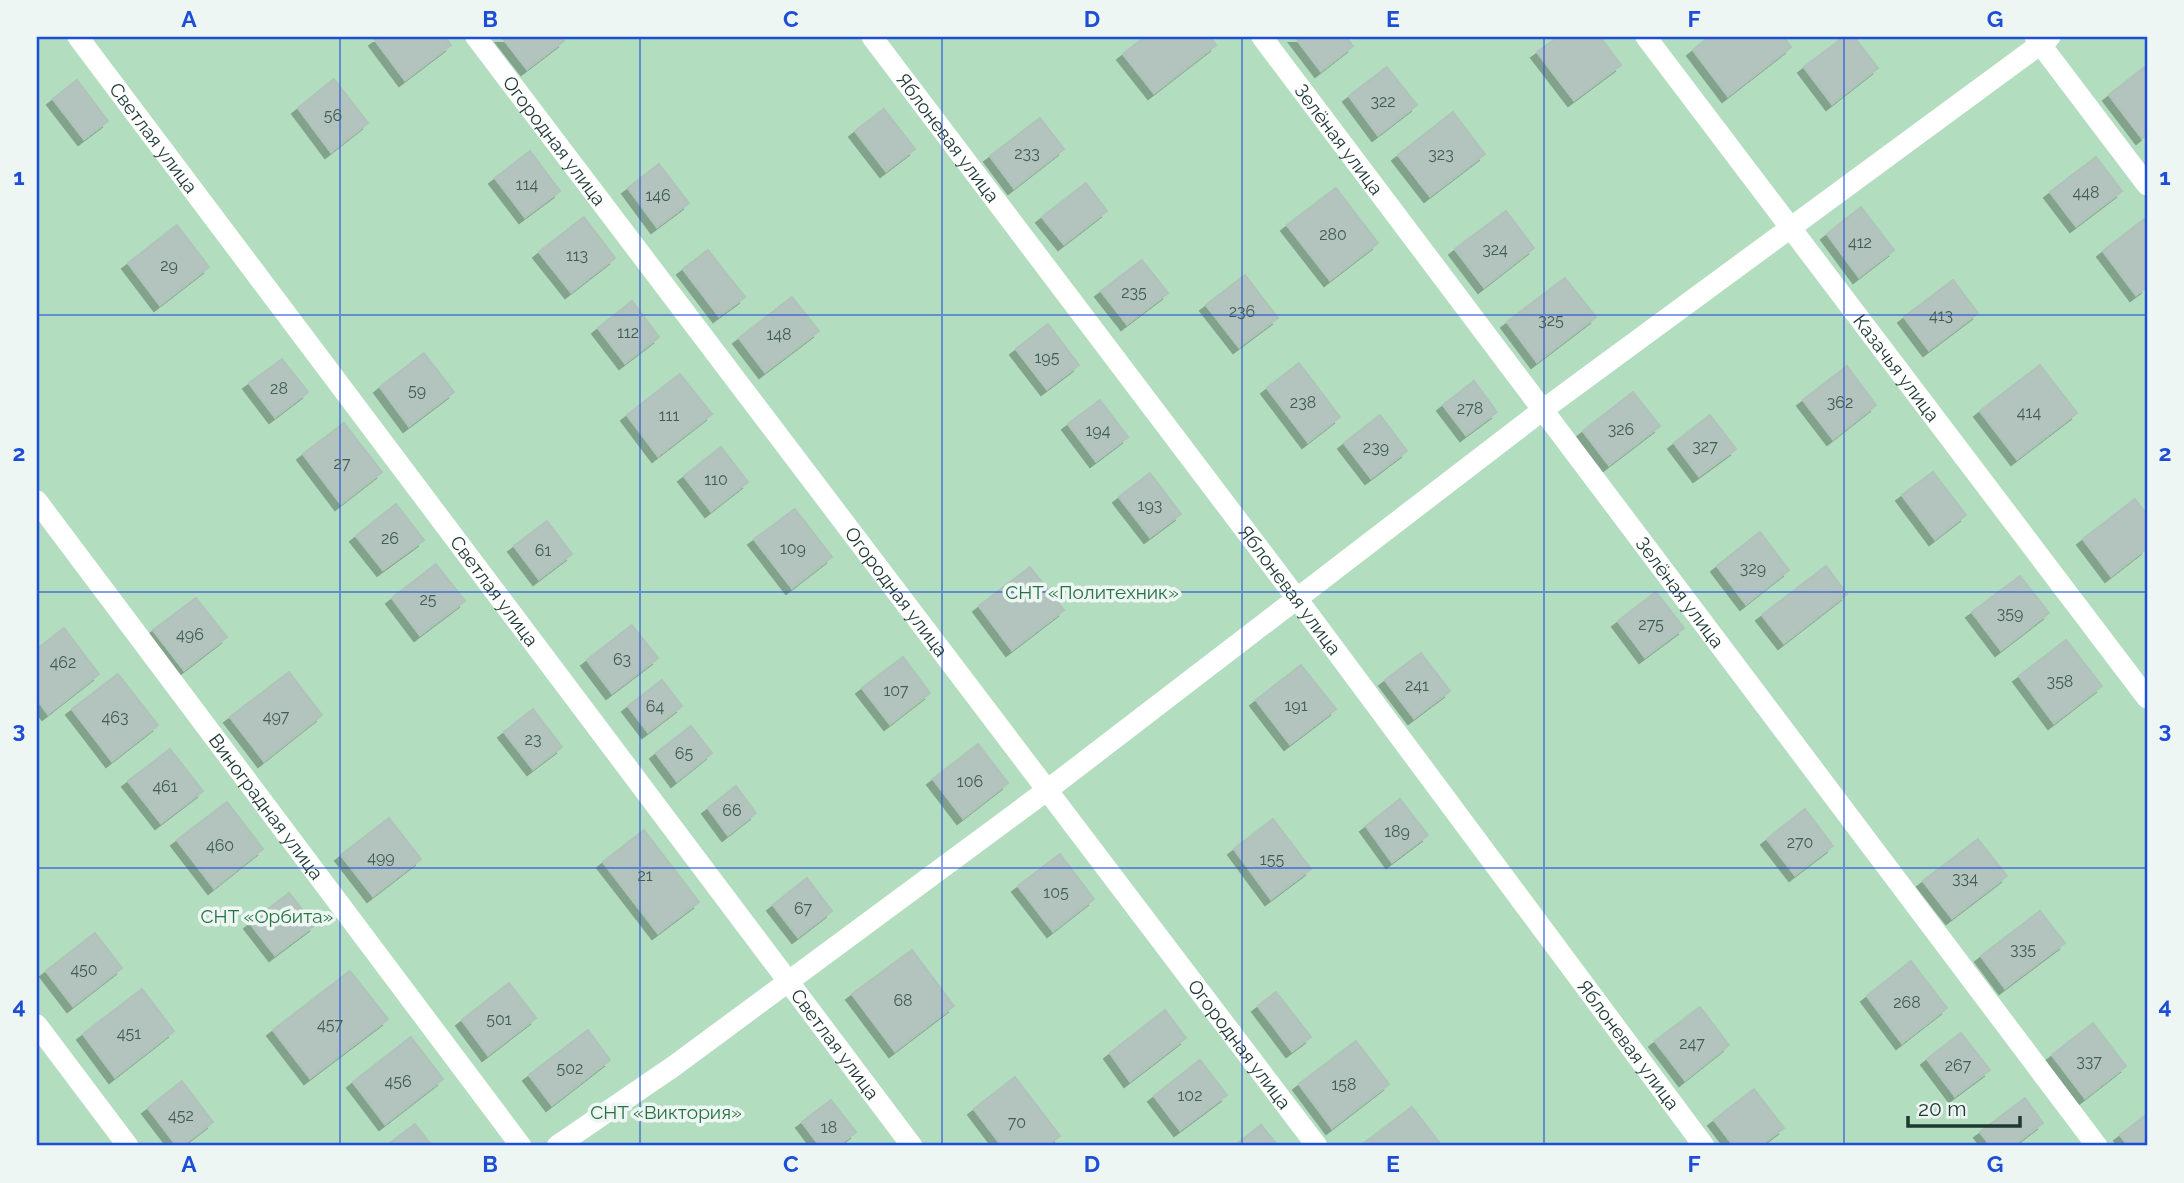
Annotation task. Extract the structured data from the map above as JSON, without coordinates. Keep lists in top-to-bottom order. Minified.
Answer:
{"streets":{"street":["Яблоневая улица","Светлая улица","Зелёная улица","Огородная улица","Казачья улица","Виноградная улица"]},"parks":["СНТ «Политехник»","СНТ «Орбита»","СНТ «Виктория»"],"house_numbers":["322","56","233","323","114","448","146","280","412","324","113","29","235","236","413","325","112","148","195","28","59","238","362","278","414","111","326","194","327","239","27","110","193","26","109","61","329","25","359","275","496","63","462","358","241","107","191","64","497","463","23","65","106","461","66","189","270","460","499","155","21","334","105","67","335","450","68","268","501","457","451","247","337","267","502","456","158","102","452","70","18"],"scale_bar":"20 m","grid":{"columns":["A","B","C","D","E","F","G"],"rows":["1","2","3","4"]}}
